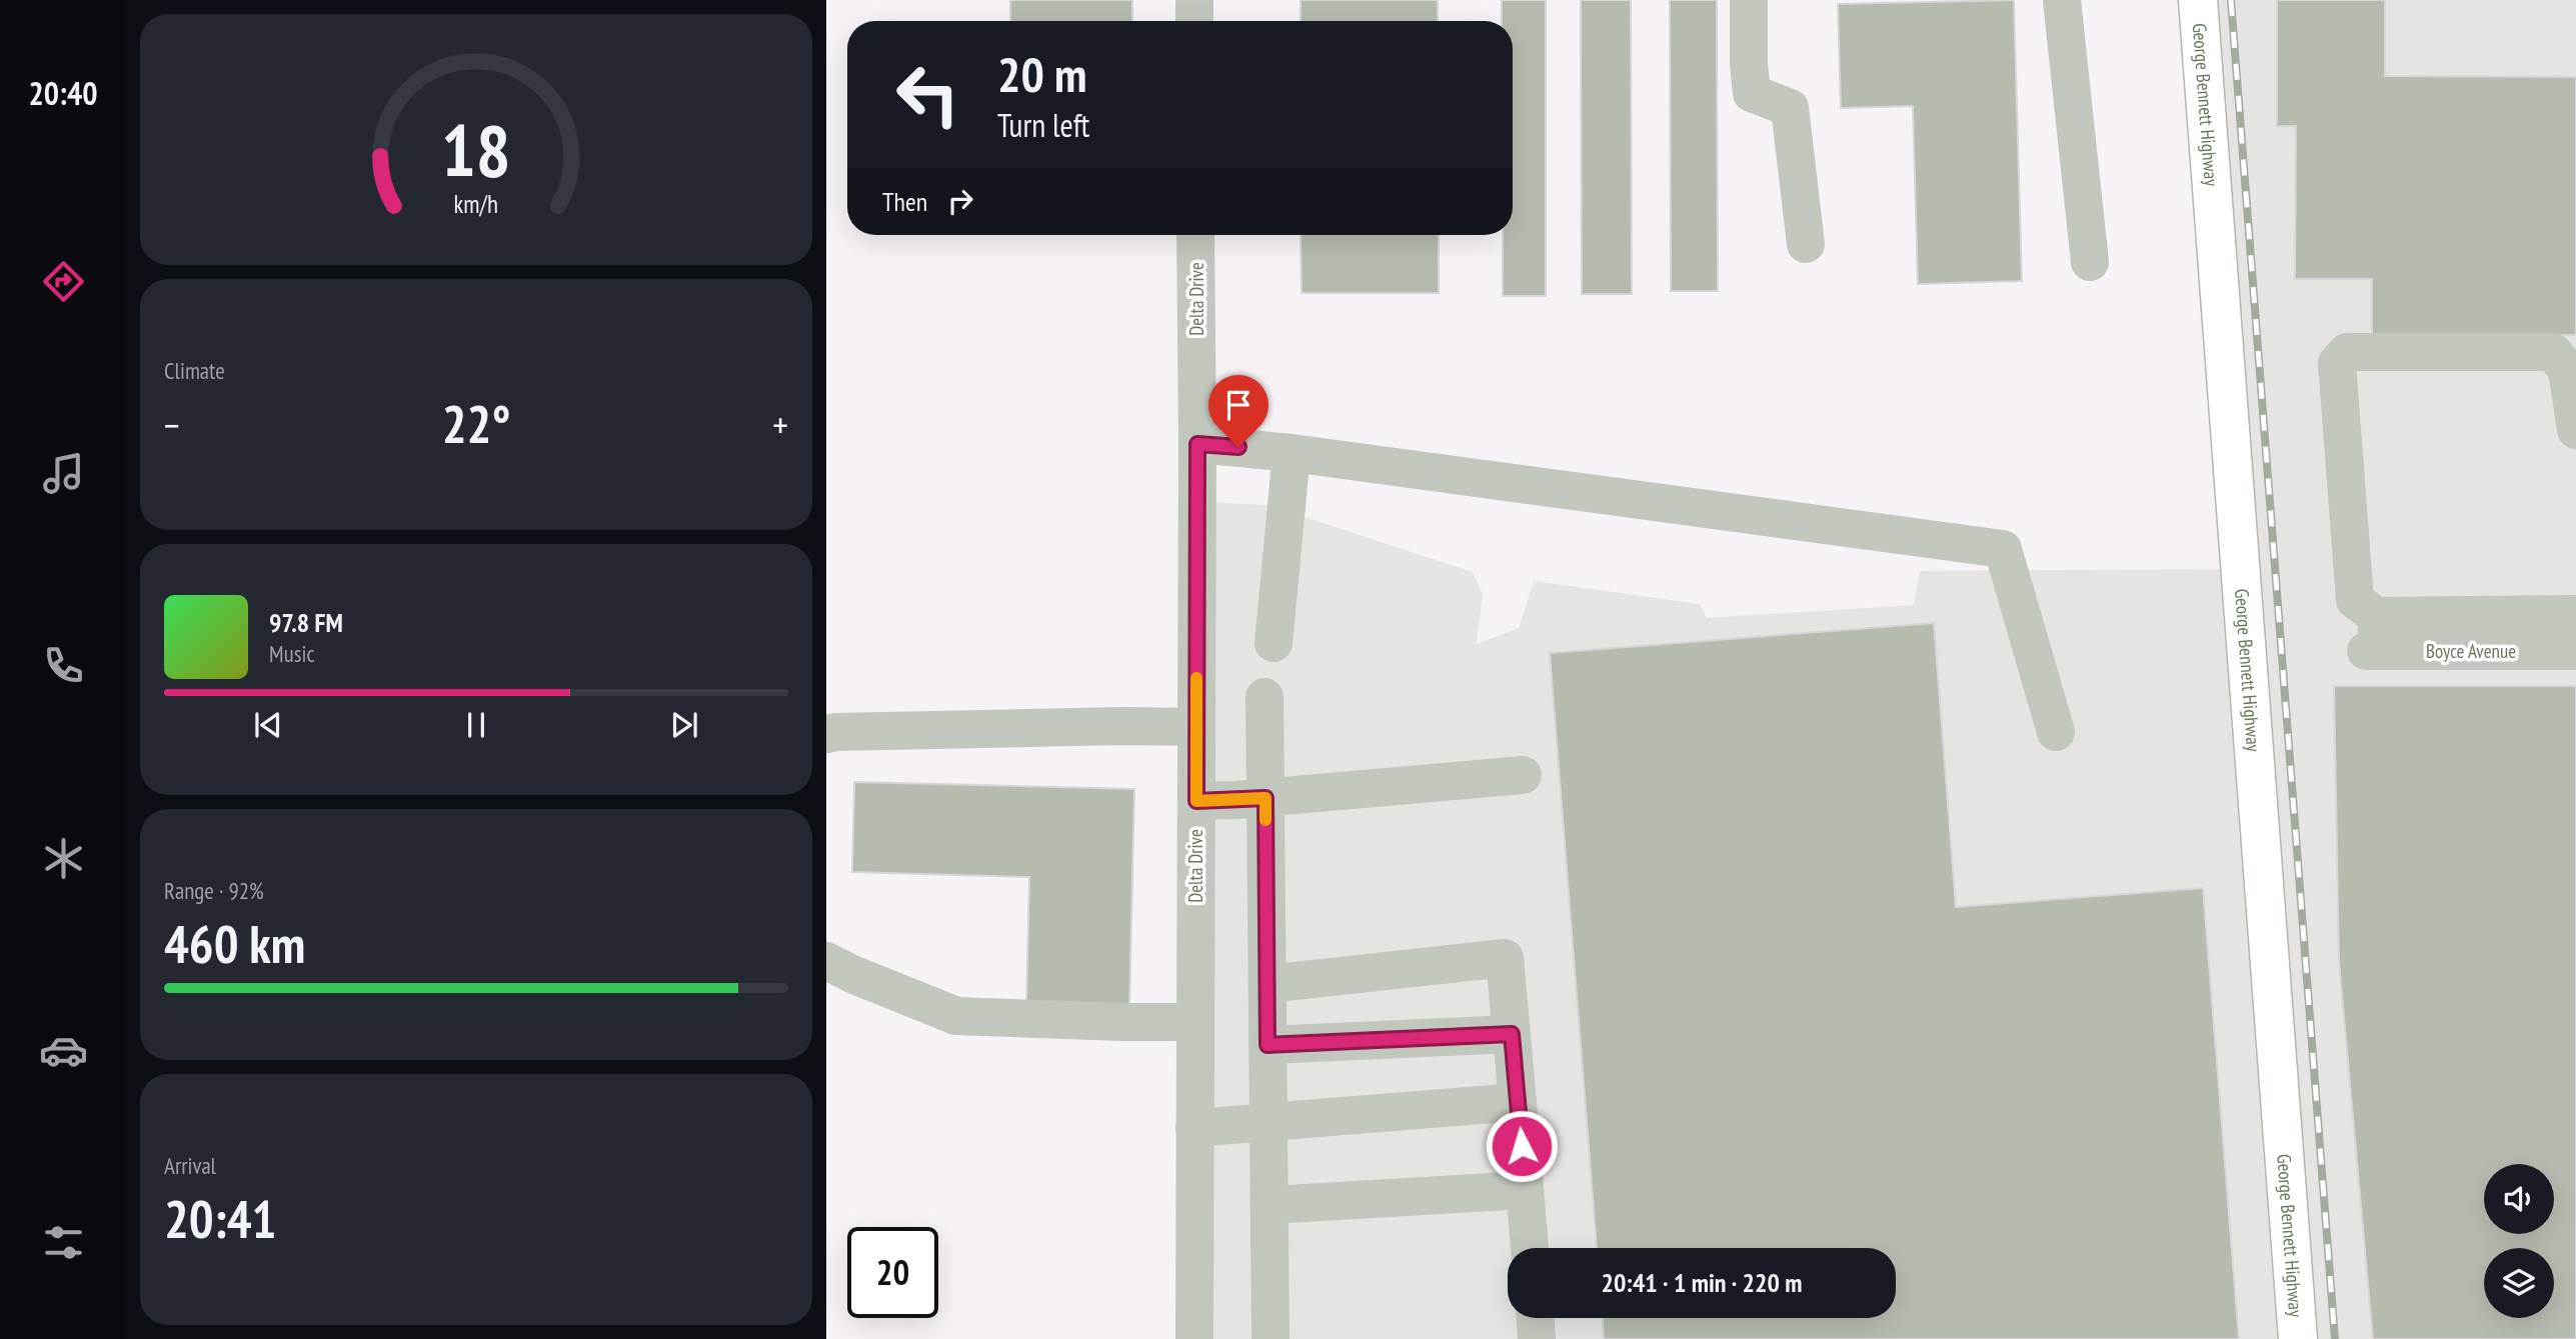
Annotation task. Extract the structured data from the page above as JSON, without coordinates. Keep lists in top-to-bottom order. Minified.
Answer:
{"streets":{"main road":["George Bennett Highway"],"street":["Delta Drive","Boyce Avenue"]},"page":{"tabs":"20:40","turn":["20 m","Turn left"],"then":"Then","tile":["Climate",["Range · 92%","460 km"],["Arrival","20:41"]],"heat":["−","22°","+"],"song":["97.8 FM","Music"],"limit":"20","trip":"20:41 · 1 min · 220 m","gauge":["18","km/h"]}}
